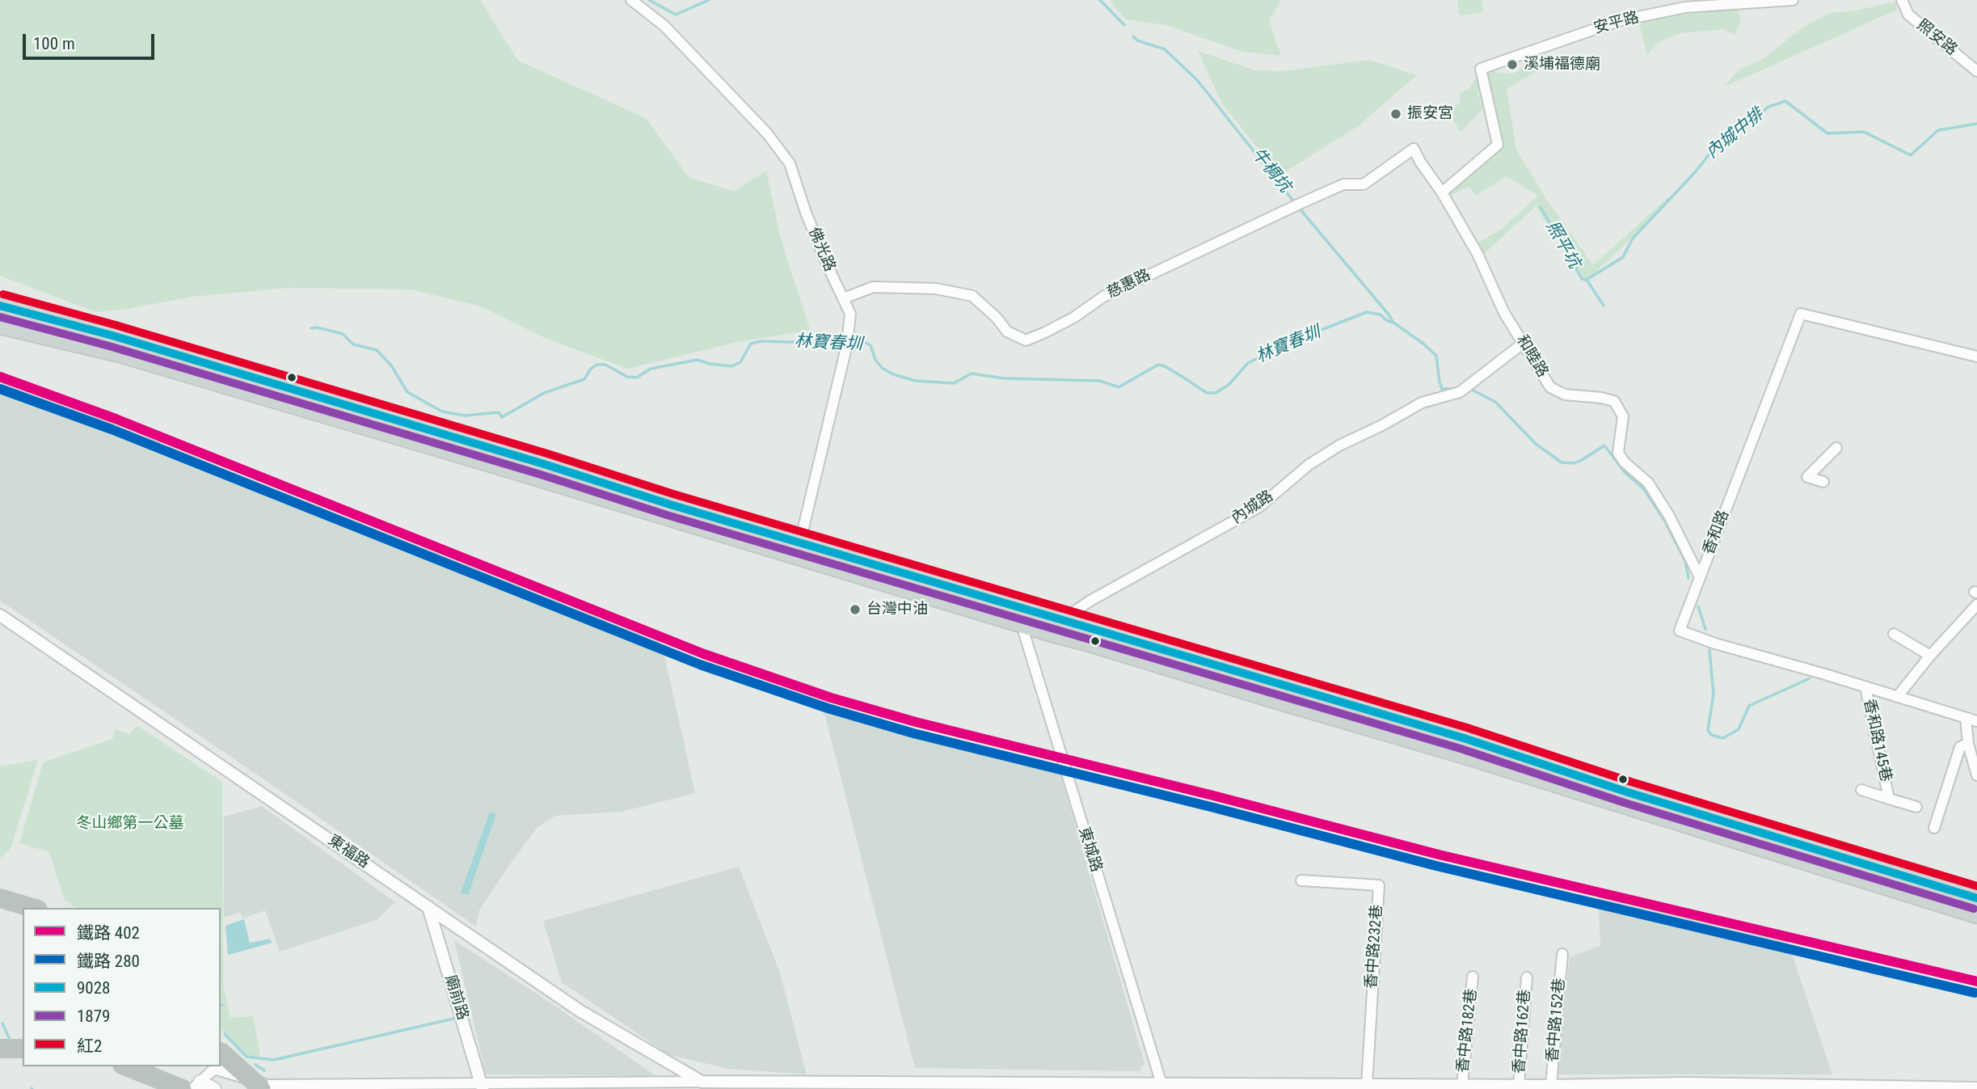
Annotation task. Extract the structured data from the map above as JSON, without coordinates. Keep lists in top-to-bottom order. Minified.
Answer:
{"streets":{"street":["安平路","照安路","佛光路","慈惠路","和睦路","內城路","香和路","香和路145巷","東城路","東福路","香中路232巷","廟前路","香中路152巷","香中路182巷","香中路162巷"]},"crossings":[["安平路","和睦路"],["佛光路","慈惠路"],["慈惠路","和睦路"],["和睦路","內城路"],["和睦路","香和路"],["香和路","香和路145巷"],["東福路","廟前路"]],"water":["內城中排","牛椆坑","照平坑","林寶春圳"],"parks":["冬山鄉第一公墓"],"places":["溪埔福德廟","振安宮","台灣中油"],"lines":["transit line 紅2","transit line 9028","transit line 1879","rail line 402","rail line 280"],"legend":["鐵路 402","鐵路 280","9028","1879","紅2"],"scale_bar":"100 m"}
